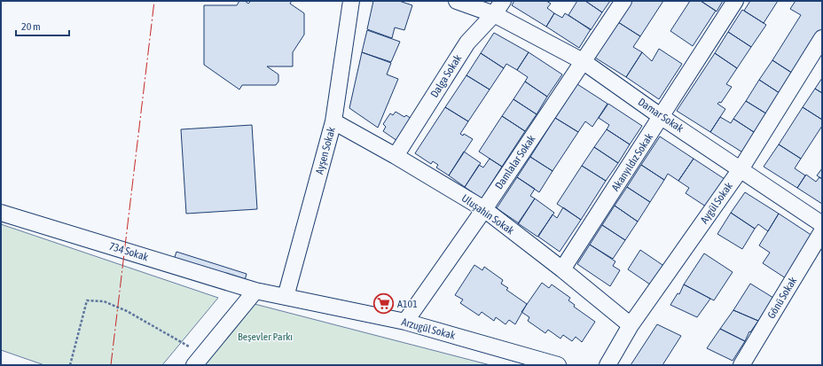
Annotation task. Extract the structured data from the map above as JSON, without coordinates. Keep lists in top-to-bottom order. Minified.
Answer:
{"streets":{"street":["Dalga Sokak","Damar Sokak","Ayşen Sokak","Damlalar Sokak","Akanyıldız Sokak","Aygül Sokak","Uluşahin Sokak","734 Sokak","Gönü Sokak","Arzugül Sokak"]},"crossings":[["Dalga Sokak","Damar Sokak"],["Dalga Sokak","Uluşahin Sokak"],["Damar Sokak","Damlalar Sokak"],["Damar Sokak","Akanyıldız Sokak"],["Damar Sokak","Aygül Sokak"],["Ayşen Sokak","Uluşahin Sokak"],["Ayşen Sokak","Arzugül Sokak"],["Damlalar Sokak","Uluşahin Sokak"],["Damlalar Sokak","Arzugül Sokak"],["Akanyıldız Sokak","Uluşahin Sokak"],["Aygül Sokak","Uluşahin Sokak"],["734 Sokak","Arzugül Sokak"]],"parks":["Beşevler Parkı"],"places":{"supermarket":["A101"]},"scale_bar":"20 m"}
